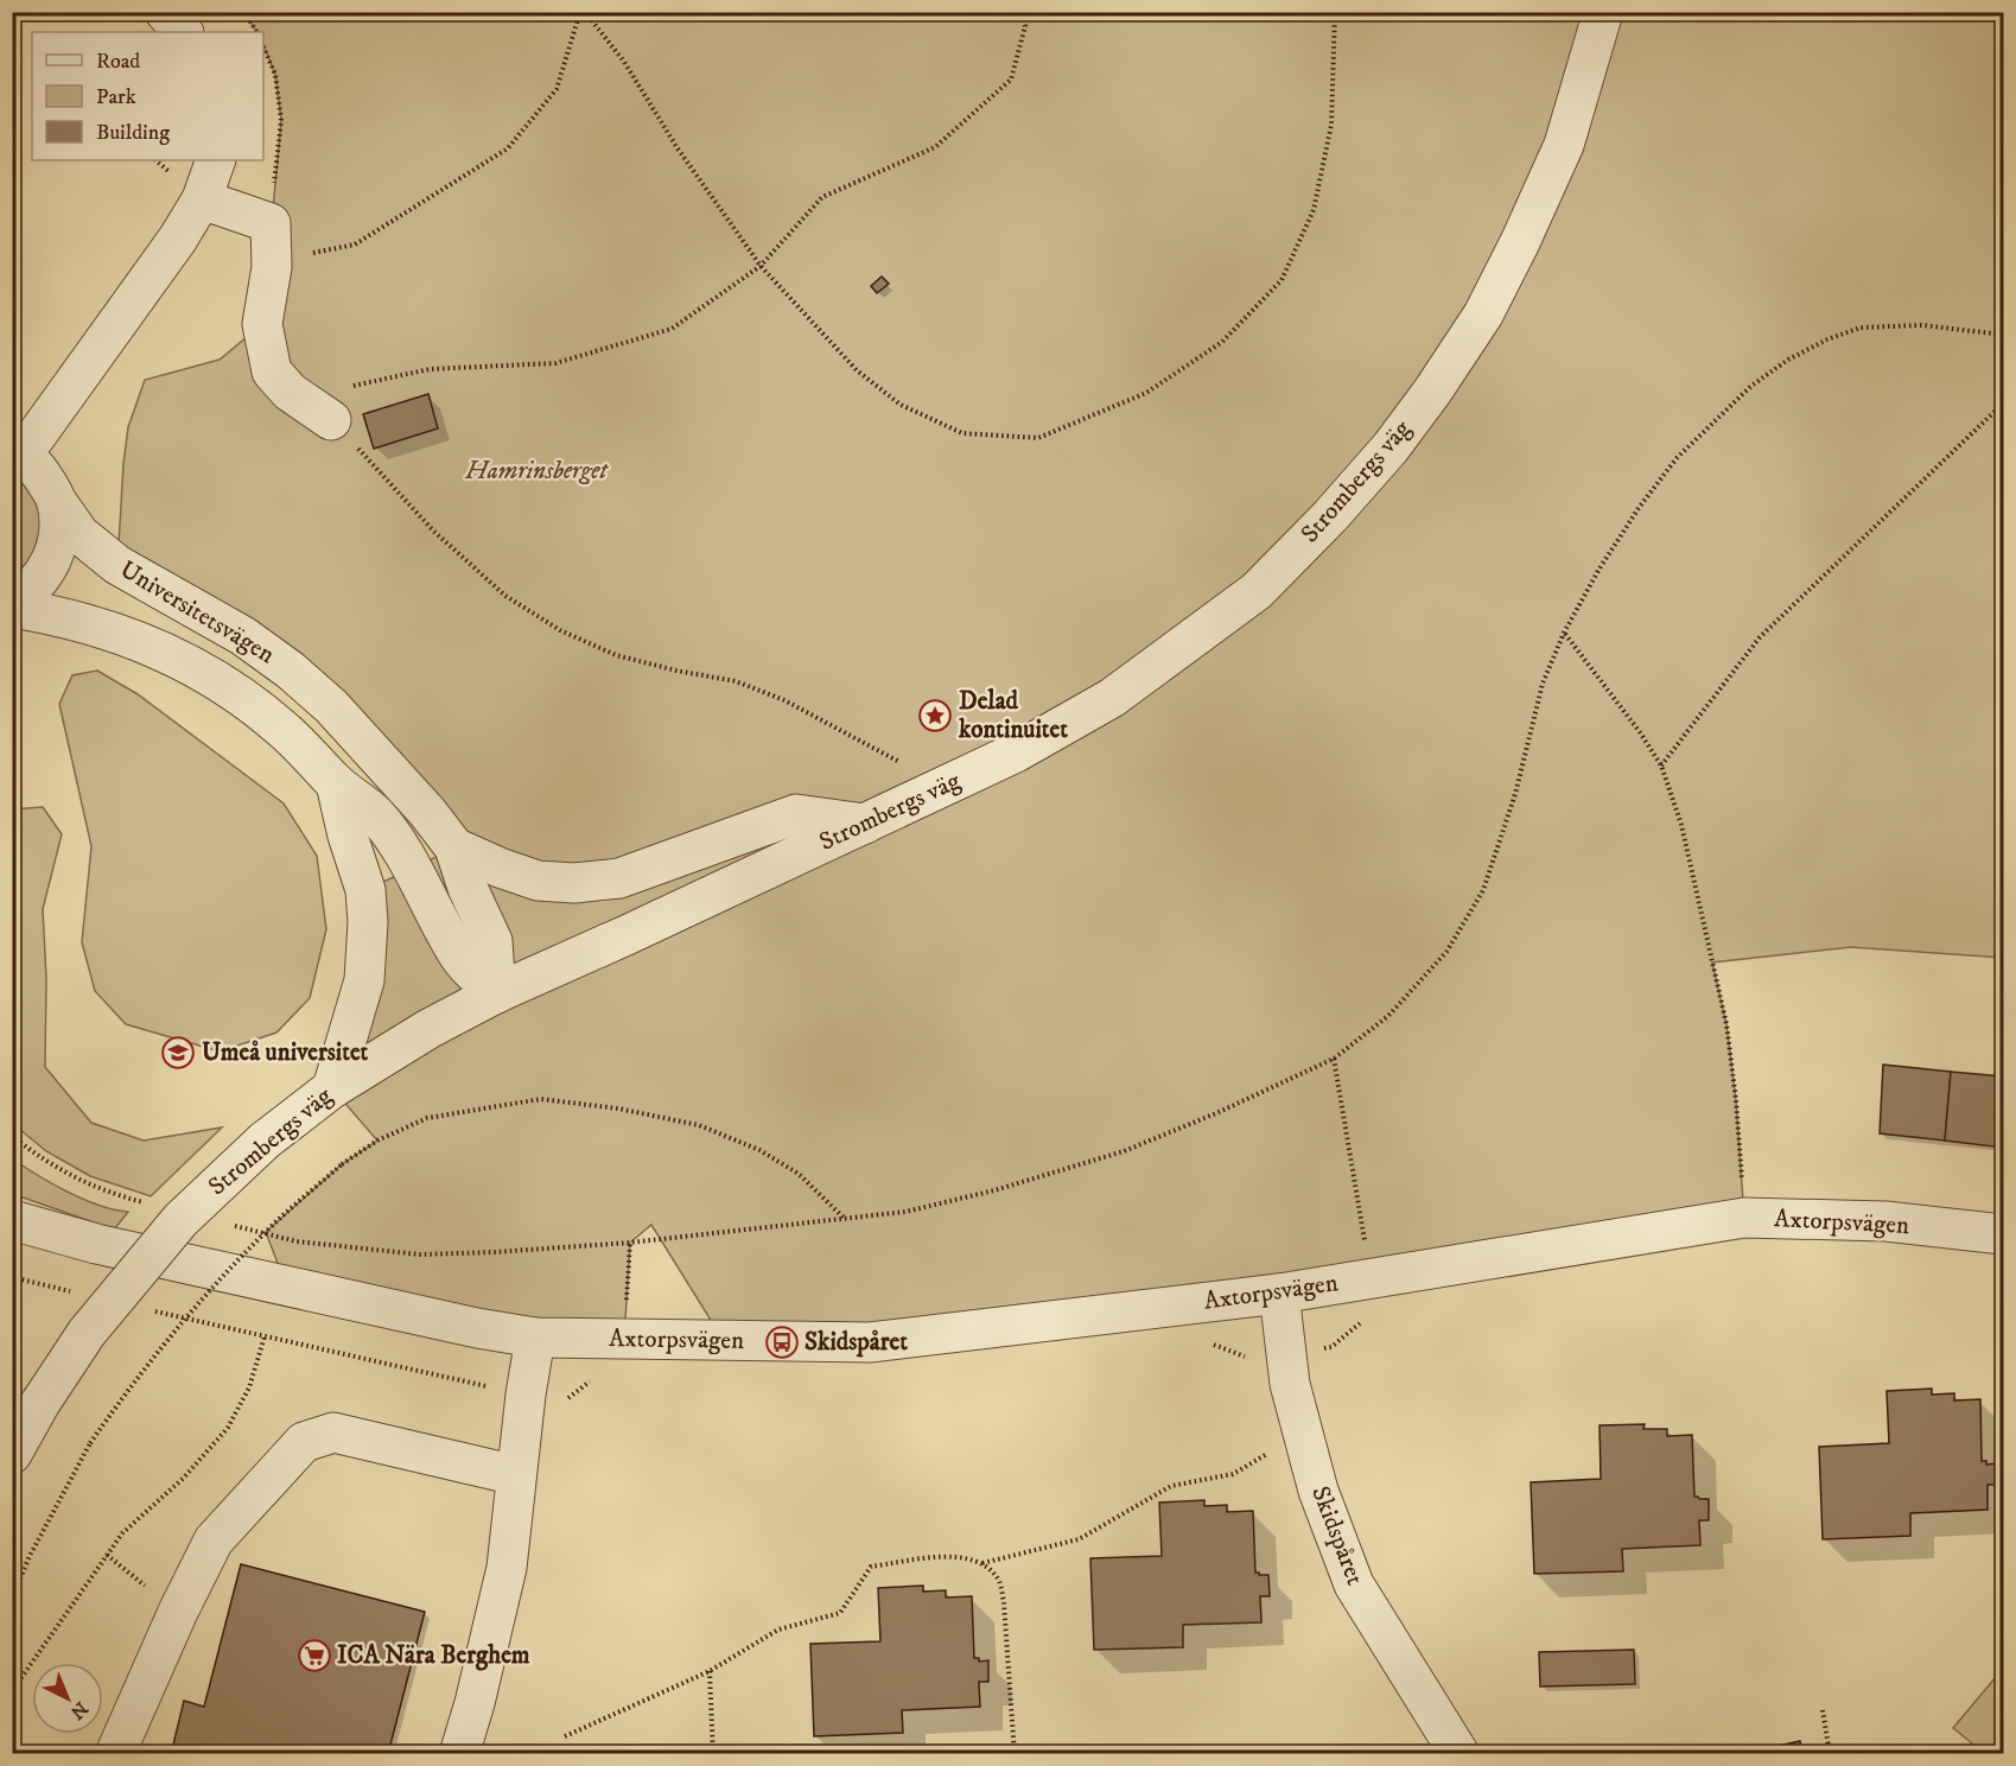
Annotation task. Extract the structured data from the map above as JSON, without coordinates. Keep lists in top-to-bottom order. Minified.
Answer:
{"streets":{"street":["Strombergs väg","Universitetsvägen","Axtorpsvägen","Skidspåret"]},"crossings":[["Strombergs väg","Universitetsvägen"],["Axtorpsvägen","Skidspåret"]],"parks":["Hamrinsberget"],"places":{"place":["Delad kontinuitet"],"school or university":["Umeå universitet"],"bus stop":["Skidspåret"],"supermarket":["ICA Nära Berghem"]},"legend":["Road","Park","Building"],"north":"bottom right"}
